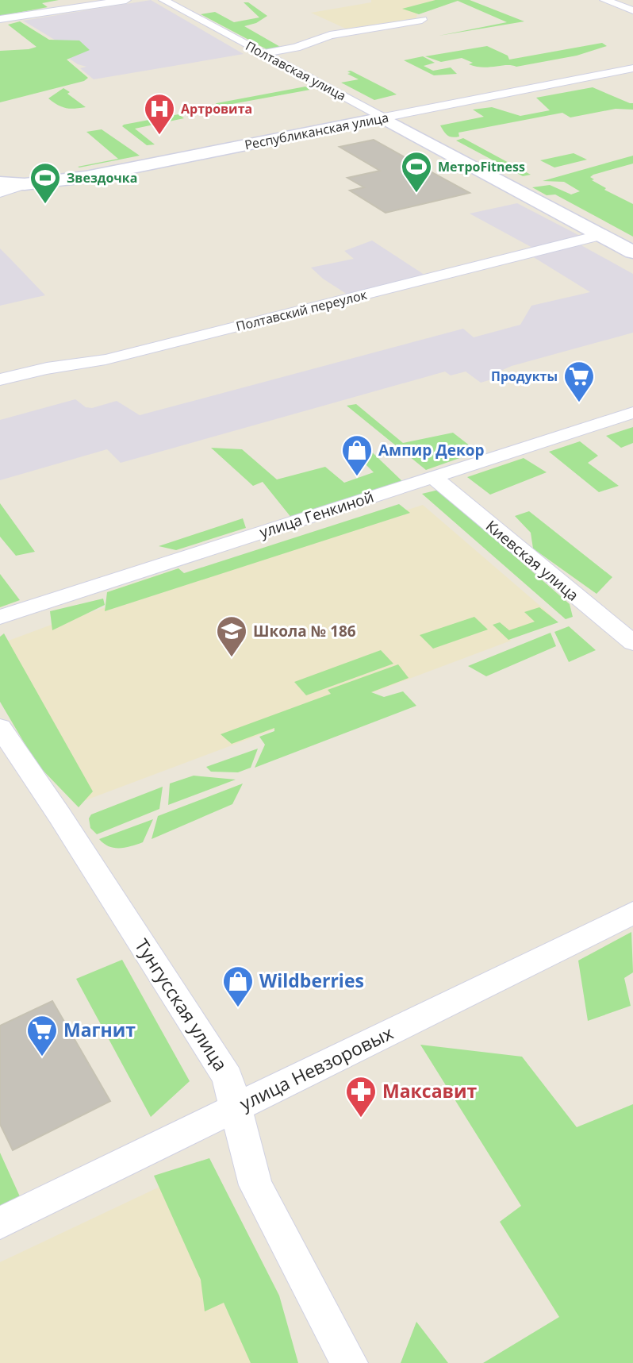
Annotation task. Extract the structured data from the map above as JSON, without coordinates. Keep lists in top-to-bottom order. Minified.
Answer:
{"streets":{"street":["Полтавская улица","Республиканская улица","Полтавский переулок","улица Генкиной","Киевская улица","Тунгусская улица","улица Невзоровых"]},"crossings":[["Полтавская улица","Республиканская улица"],["Полтавская улица","Полтавский переулок"],["улица Генкиной","Киевская улица"],["Тунгусская улица","улица Невзоровых"]],"places":{"hospital":["Артровита"],"sports":["МетроFitness","Звездочка"],"supermarket":["Продукты","Магнит"],"shop":["Ампир Декор","Wildberries"],"school or university":["Школа № 186"],"pharmacy":["Максавит"]}}
